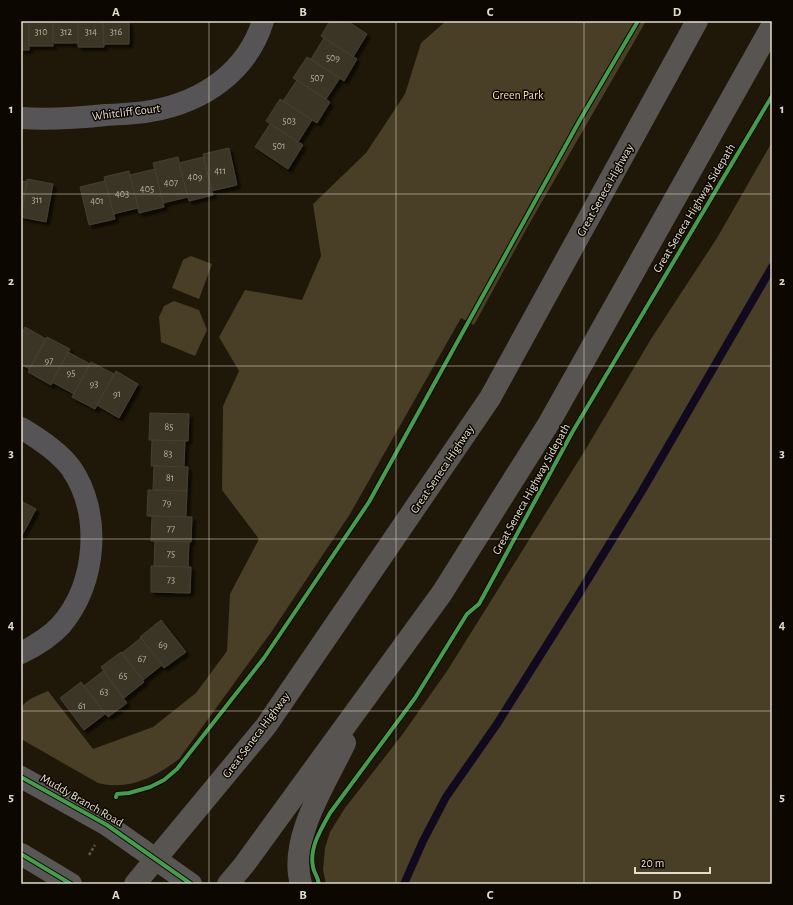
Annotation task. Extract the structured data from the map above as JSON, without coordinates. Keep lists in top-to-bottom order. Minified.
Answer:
{"streets":{"main road":["Great Seneca Highway","Muddy Branch Road"],"street":["Whitcliff Court"],"cycle path":["Great Seneca Highway Sidepath"]},"crossings":[["Great Seneca Highway","Muddy Branch Road"]],"parks":["Green Park"],"house_numbers":["310","312","314","316","509","507","503","501","411","409","407","405","403","311","401","97","95","93","91","85","83","81","79","77","75","73","69","67","65","63","61"],"scale_bar":"20 m","grid":{"columns":["A","B","C","D"],"rows":["1","2","3","4","5"]}}
